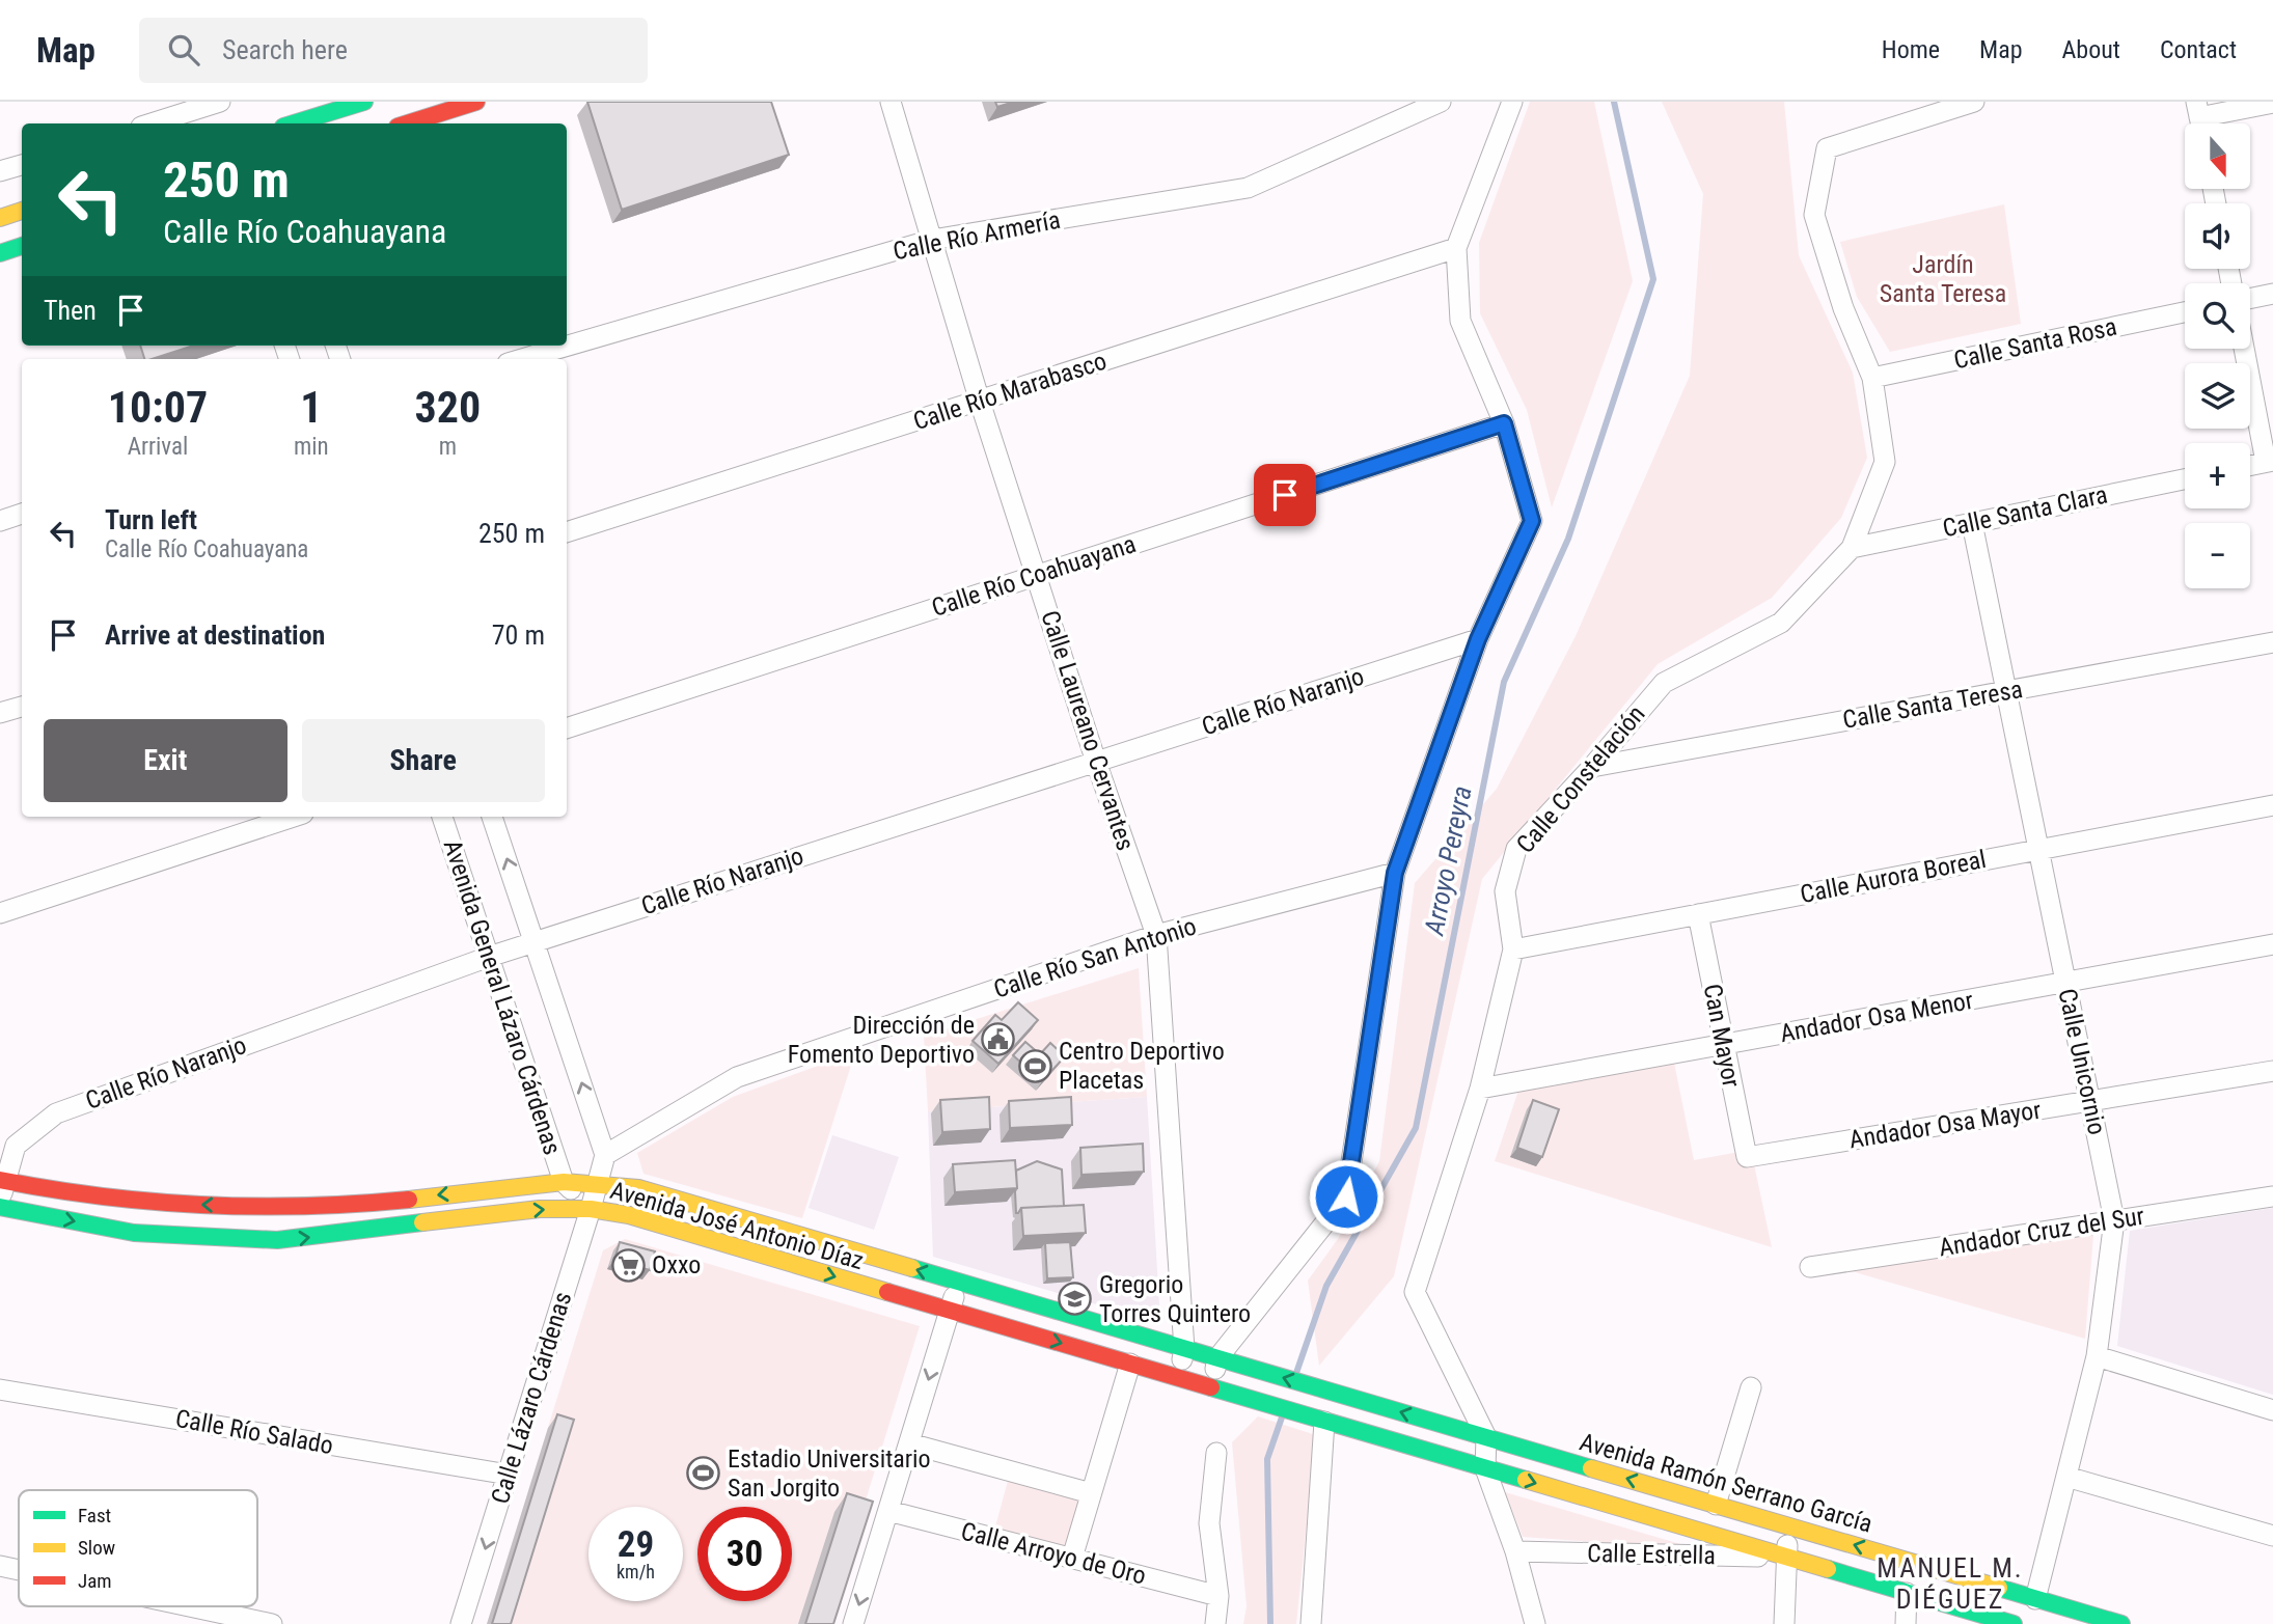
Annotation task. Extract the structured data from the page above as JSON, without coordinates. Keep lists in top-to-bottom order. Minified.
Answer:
{"streets":{"street":["Calle Río Armería","Calle Santa Rosa","Calle Río Marabasco","Calle Santa Clara","Calle Río Coahuayana","Calle Río Naranjo","Calle Santa Teresa","Calle Laureano Cervantes","Calle Constelación","Calle Aurora Boreal","Calle Río San Antonio","Avenida General Lázaro Cárdenas","Andador Osa Menor","Can Mayor","Calle Unicornio","Andador Osa Mayor","Avenida José Antonio Díaz","Andador Cruz del Sur","Calle Lázaro Cárdenas","Calle Río Salado","Avenida Ramón Serrano García","Calle Arroyo de Oro","Calle Estrella"]},"crossings":[["Calle Río Armería","Calle Laureano Cervantes"],["Calle Santa Rosa","Calle Constelación"],["Calle Río Marabasco","Calle Laureano Cervantes"],["Calle Santa Clara","Calle Constelación"],["Calle Santa Clara","Calle Unicornio"],["Calle Río Coahuayana","Calle Laureano Cervantes"],["Calle Río Naranjo","Calle Laureano Cervantes"],["Calle Río Naranjo","Avenida General Lázaro Cárdenas"],["Calle Río Naranjo","Avenida José Antonio Díaz"],["Calle Santa Teresa","Calle Constelación"],["Calle Santa Teresa","Calle Unicornio"],["Calle Laureano Cervantes","Calle Río San Antonio"],["Calle Laureano Cervantes","Avenida José Antonio Díaz"],["Calle Constelación","Calle Aurora Boreal"],["Calle Constelación","Andador Osa Menor"],["Calle Constelación","Avenida Ramón Serrano García"],["Calle Constelación","Calle Estrella"],["Calle Aurora Boreal","Can Mayor"],["Calle Aurora Boreal","Calle Unicornio"],["Calle Río San Antonio","Avenida General Lázaro Cárdenas"],["Avenida General Lázaro Cárdenas","Avenida José Antonio Díaz"],["Andador Osa Menor","Can Mayor"],["Andador Osa Menor","Calle Unicornio"],["Can Mayor","Andador Osa Mayor"],["Calle Unicornio","Andador Osa Mayor"],["Calle Unicornio","Andador Cruz del Sur"],["Calle Unicornio","Avenida Ramón Serrano García"],["Avenida José Antonio Díaz","Calle Lázaro Cárdenas"],["Avenida José Antonio Díaz","Avenida Ramón Serrano García"],["Calle Lázaro Cárdenas","Calle Río Salado"]],"one_way":["Calle Lázaro Cárdenas"],"districts":["MANUEL M. DIÉGUEZ"],"water":["Arroyo Pereyra"],"parks":["Jardín Santa Teresa"],"places":{"public building":["Dirección de Fomento Deportivo"],"sports":["Centro Deportivo Placetas","Estadio Universitario San Jorgito"],"supermarket":["Oxxo"],"school or university":["Gregorio Torres Quintero"]},"legend":["Fast","Slow","Jam"],"north":"bottom","page":{"header":"Map","search":"Search here","nav":["Home","Map","About","Contact"],"map_buttons":["+","−"],"turn":["250 m","Calle Río Coahuayana"],"then":"Then","eta":["10:07","Arrival","1","min","320","m"],"list":[{"name":"Turn left","note":"Calle Río Coahuayana","value":"250 m"},{"name":"Arrive at destination","value":"70 m"}],"buttons":["Exit","Share"],"speed":"29 km/h","limit":"30"}}
